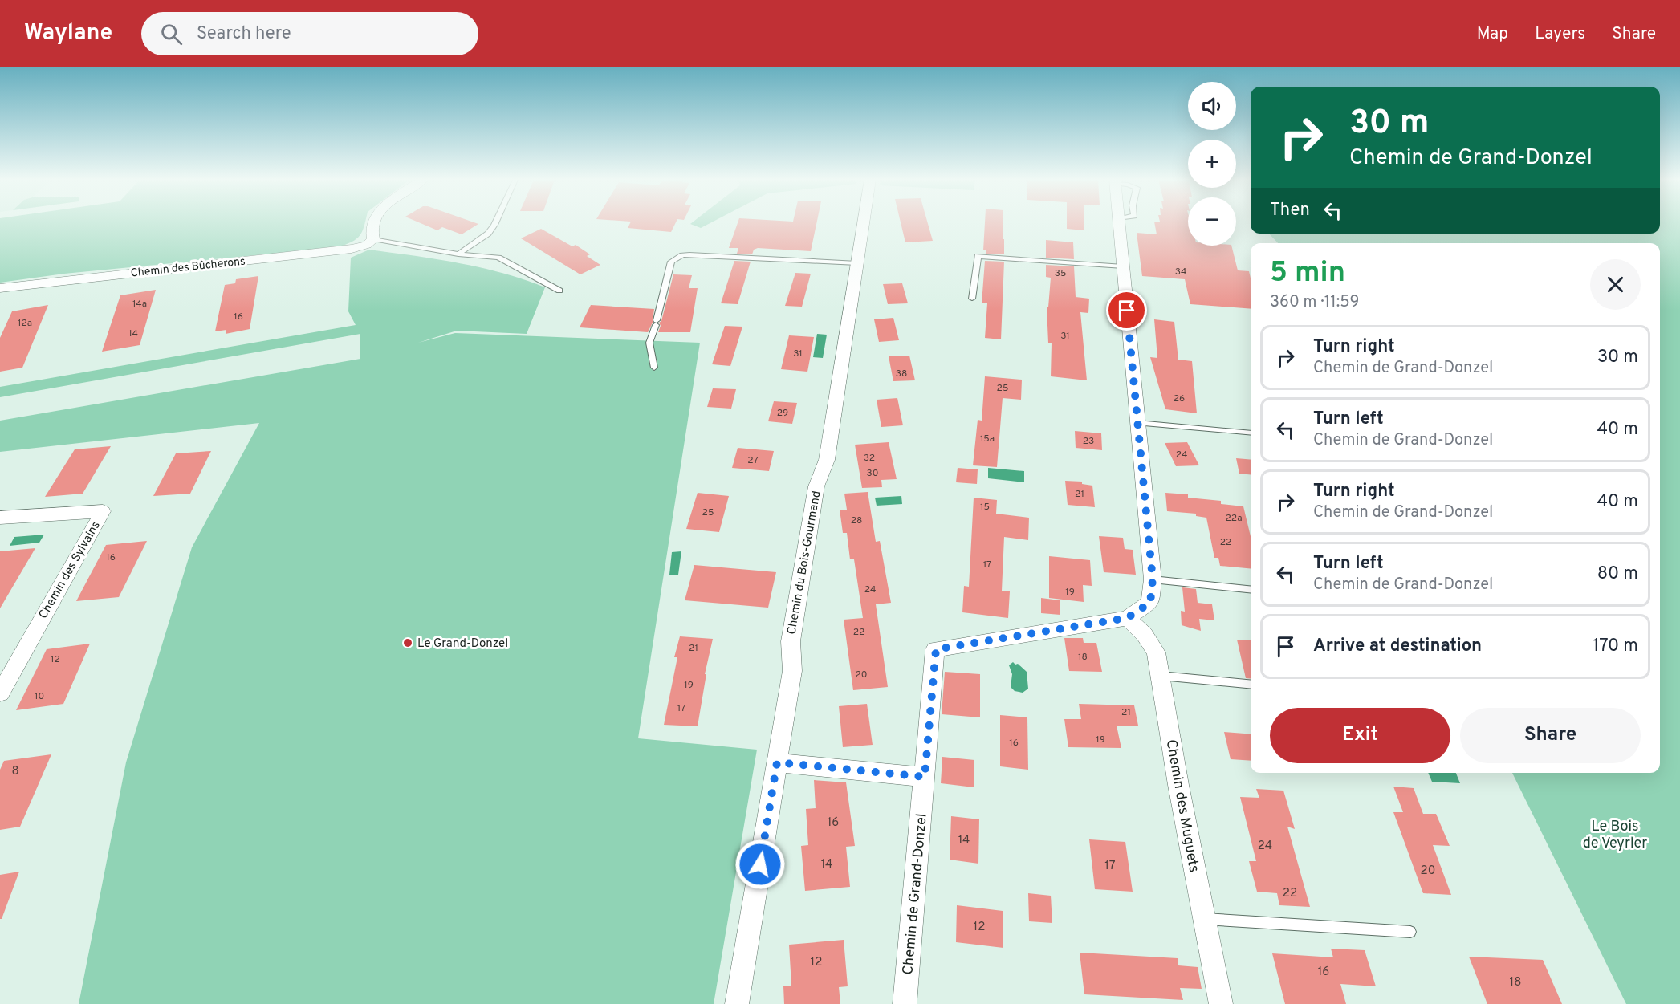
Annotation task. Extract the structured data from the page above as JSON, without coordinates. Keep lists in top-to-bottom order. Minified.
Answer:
{"streets":{"street":["Chemin des Bûcherons","Chemin du Bois-Gourmand","Chemin des Sylvains","Chemin des Muguets","Chemin de Grand-Donzel"]},"crossings":[["Chemin des Muguets","Chemin de Grand-Donzel"]],"parks":["Le Bois de Veyrier"],"places":["Le Grand-Donzel"],"house_numbers":["34","35","14a","16","12a","14","31","31","38","25","26","29","15a","23","24","32","27","30","21","15","25","22a","28","22","16","17","24","19","22","21","18","12","20","19","10","17","21","19","16","8","16","14","24","14","17","20","22","12","12","16","18"],"page":{"header":"Waylane","search":"Search here","nav":["Map","Layers","Share"],"map_buttons":["+","−"],"turn":["30 m","Chemin de Grand-Donzel"],"then":"Then","heading":["5 min","360 m · 11:59"],"list":[{"name":"Turn right","note":"Chemin de Grand-Donzel","value":"30 m"},{"name":"Turn left","note":"Chemin de Grand-Donzel","value":"40 m"},{"name":"Turn right","note":"Chemin de Grand-Donzel","value":"40 m"},{"name":"Turn left","note":"Chemin de Grand-Donzel","value":"80 m"},{"name":"Arrive at destination","value":"170 m"}],"buttons":["Exit","Share"]}}
